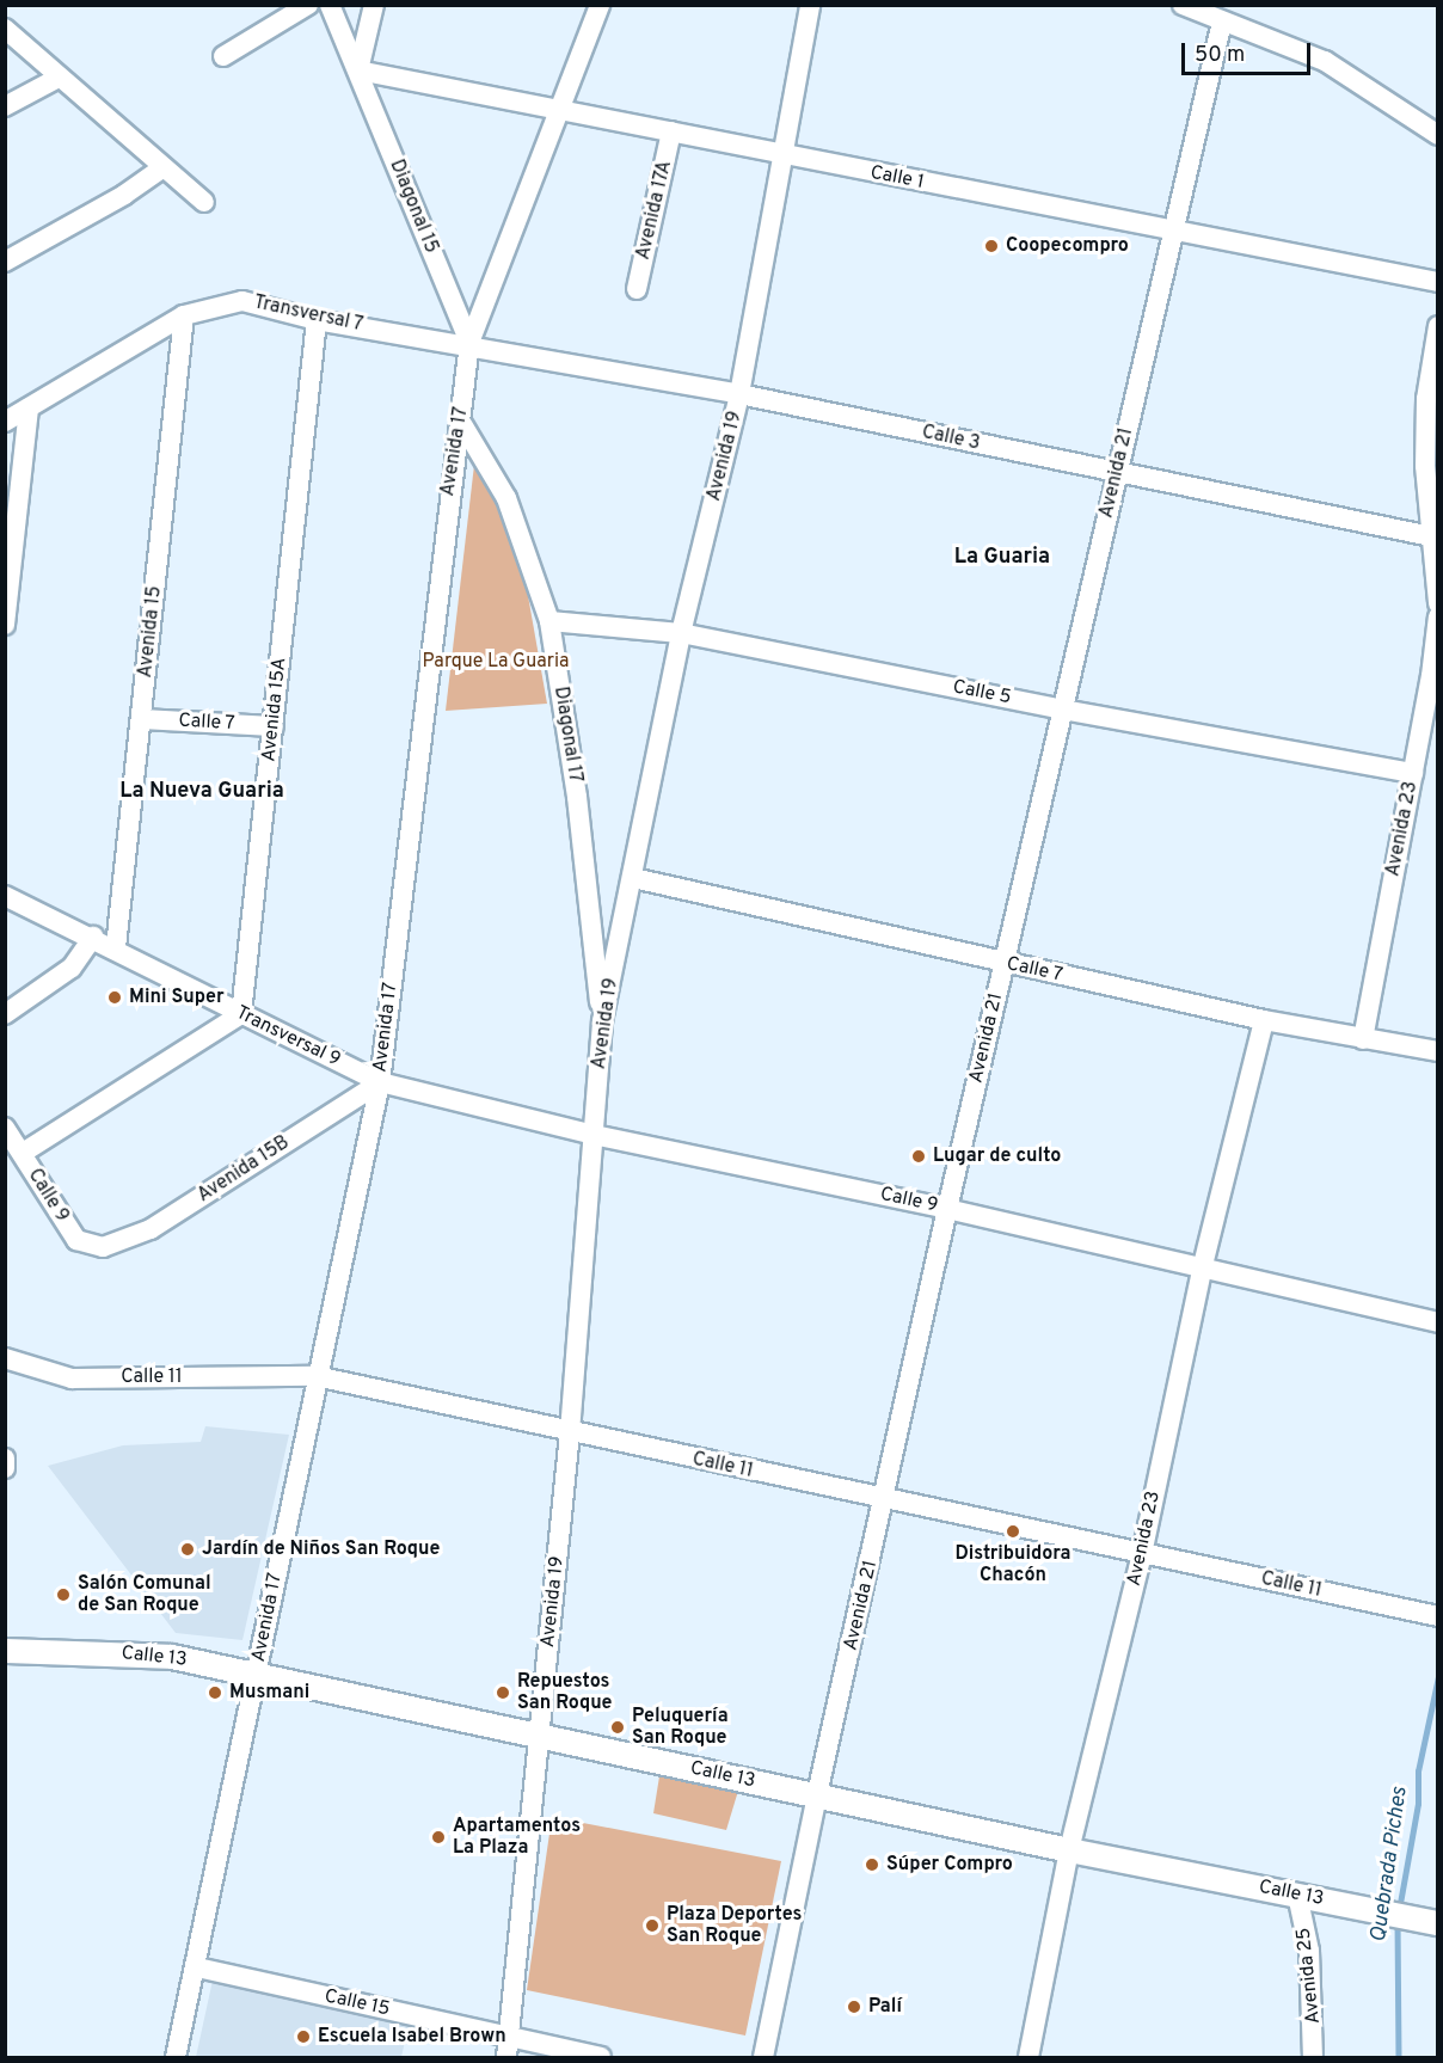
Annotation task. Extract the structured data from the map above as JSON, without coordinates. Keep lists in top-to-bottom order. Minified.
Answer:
{"streets":{"street":["Calle 1","Diagonal 15","Avenida 17A","Transversal 7","Calle 3","Avenida 17","Avenida 19","Avenida 21","Avenida 15","Calle 5","Avenida 15A","Calle 7","Diagonal 17","Avenida 23","Transversal 9","Avenida 15B","Calle 9","Calle 11","Calle 13","Avenida 25","Calle 15"]},"crossings":[["Calle 1","Diagonal 15"],["Calle 1","Avenida 17A"],["Calle 1","Avenida 17"],["Calle 1","Avenida 19"],["Calle 1","Avenida 21"],["Diagonal 15","Transversal 7"],["Diagonal 15","Calle 3"],["Diagonal 15","Avenida 17"],["Transversal 7","Calle 3"],["Transversal 7","Avenida 17"],["Transversal 7","Avenida 15"],["Transversal 7","Avenida 15A"],["Calle 3","Avenida 17"],["Calle 3","Avenida 19"],["Calle 3","Avenida 21"],["Avenida 17","Diagonal 17"],["Avenida 17","Transversal 9"],["Avenida 17","Avenida 15B"],["Avenida 17","Calle 9"],["Avenida 17","Calle 11"],["Avenida 17","Calle 13"],["Avenida 17","Calle 15"],["Avenida 19","Calle 5"],["Avenida 19","Calle 7"],["Avenida 19","Diagonal 17"],["Avenida 19","Calle 9"],["Avenida 19","Calle 11"],["Avenida 19","Calle 13"],["Avenida 19","Calle 15"],["Avenida 21","Calle 5"],["Avenida 21","Calle 7"],["Avenida 21","Calle 9"],["Avenida 21","Calle 11"],["Avenida 21","Calle 13"],["Avenida 15","Calle 7"],["Avenida 15","Transversal 9"],["Calle 5","Diagonal 17"],["Calle 5","Avenida 23"],["Avenida 15A","Calle 7"],["Avenida 15A","Transversal 9"],["Calle 7","Avenida 23"],["Avenida 23","Calle 9"],["Avenida 23","Calle 11"],["Avenida 23","Calle 13"],["Transversal 9","Avenida 15B"],["Transversal 9","Calle 9"],["Avenida 15B","Calle 9"],["Calle 13","Avenida 25"]],"districts":["La Guaria","La Nueva Guaria"],"water":["Quebrada Piches"],"parks":["Parque La Guaria"],"places":["Coopecompro","Mini Super","Lugar de culto","Distribuidora Chacón","Jardín de Niños San Roque","Salón Comunal de San Roque","Musmani","Repuestos San Roque","Peluquería San Roque","Apartamentos La Plaza","Súper Compro","Plaza Deportes San Roque","Palí","Escuela Isabel Brown"],"scale_bar":"50 m"}
